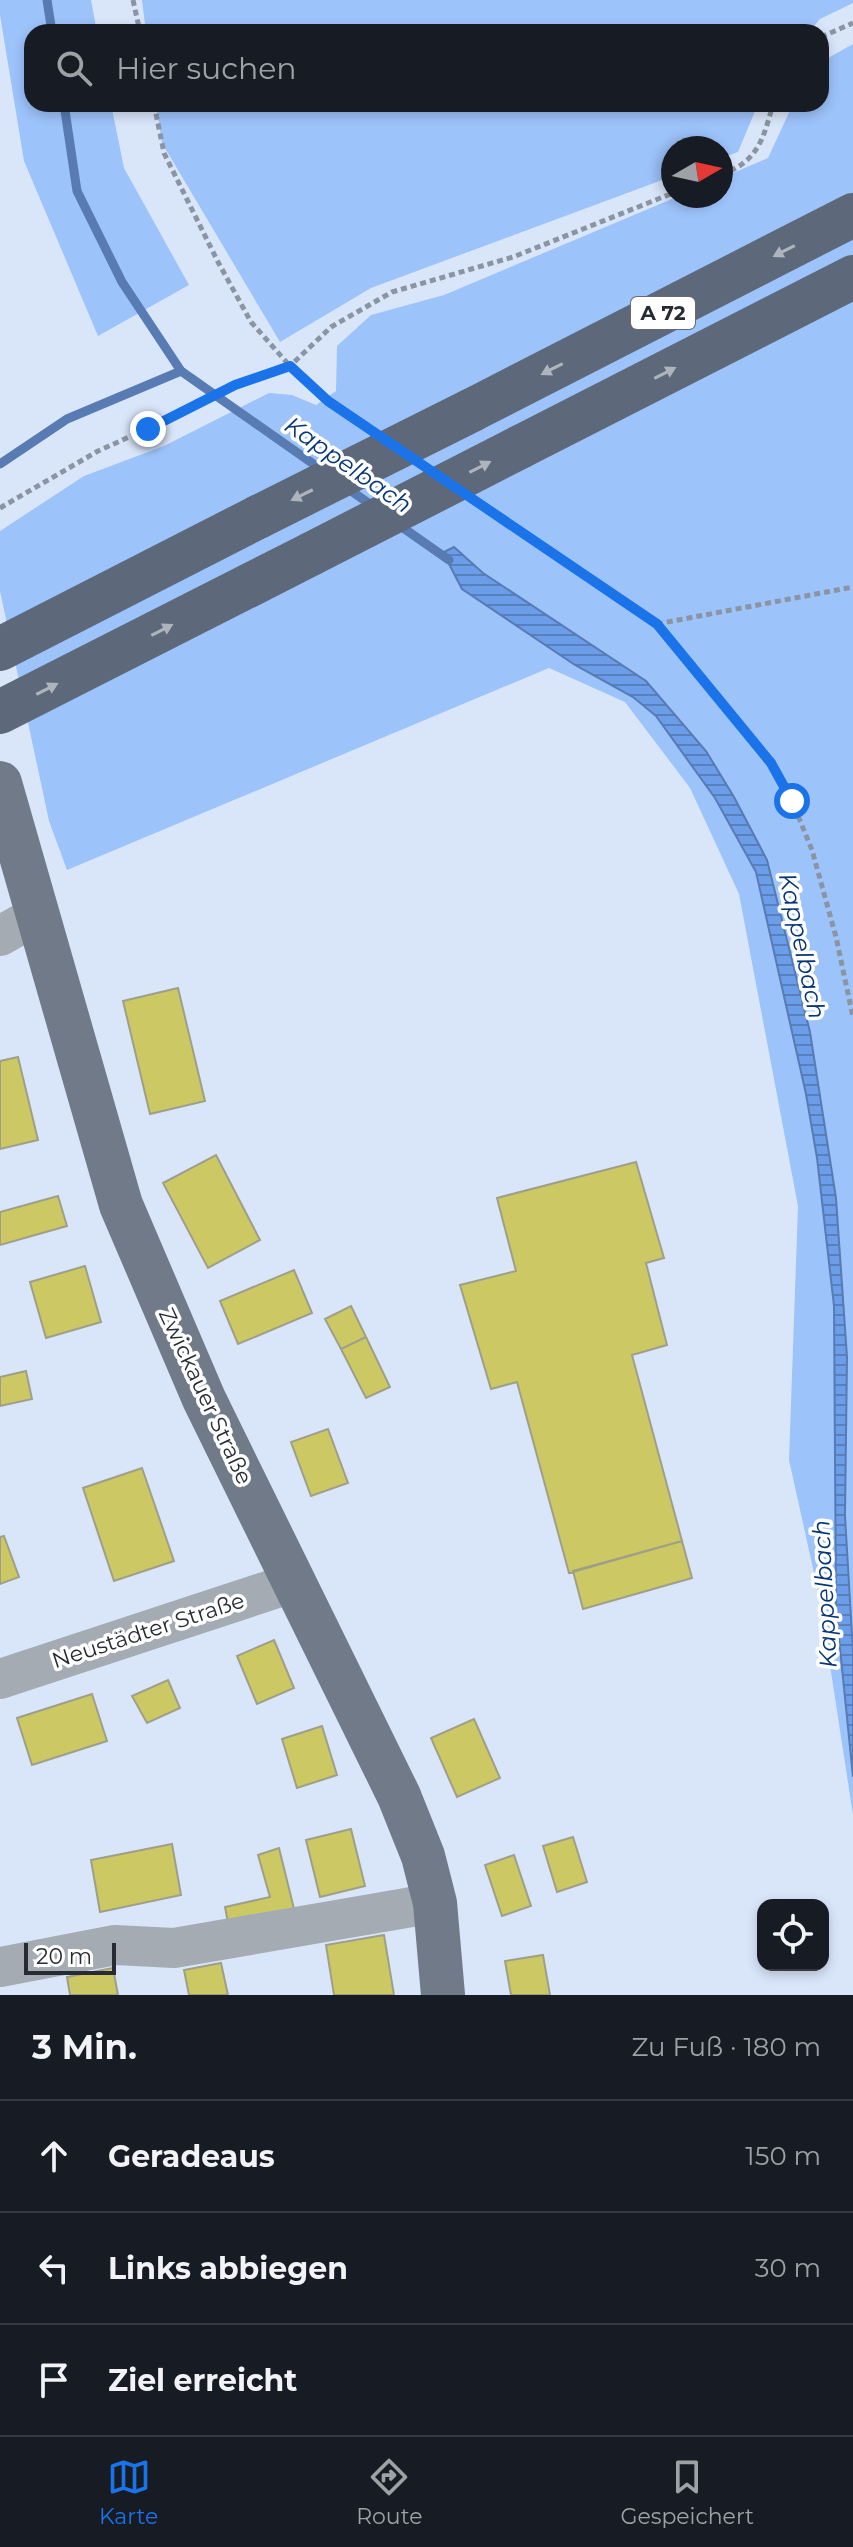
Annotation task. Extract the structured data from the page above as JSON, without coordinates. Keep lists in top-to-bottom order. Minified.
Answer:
{"streets":{"highway":["A 72"],"main road":["Zwickauer Straße"],"street":["Neustädter Straße"]},"crossings":[["Zwickauer Straße","Neustädter Straße"]],"water":["Kappelbach"],"scale_bar":"20 m","north":"right","page":{"search":"Hier suchen","scale":"20 m","heading":["3 Min.","Zu Fuß · 180 m"],"list":[["Geradeaus","150 m"],["Links abbiegen","30 m"],"Ziel erreicht"],"nav":["Karte","Route","Gespeichert"]}}
